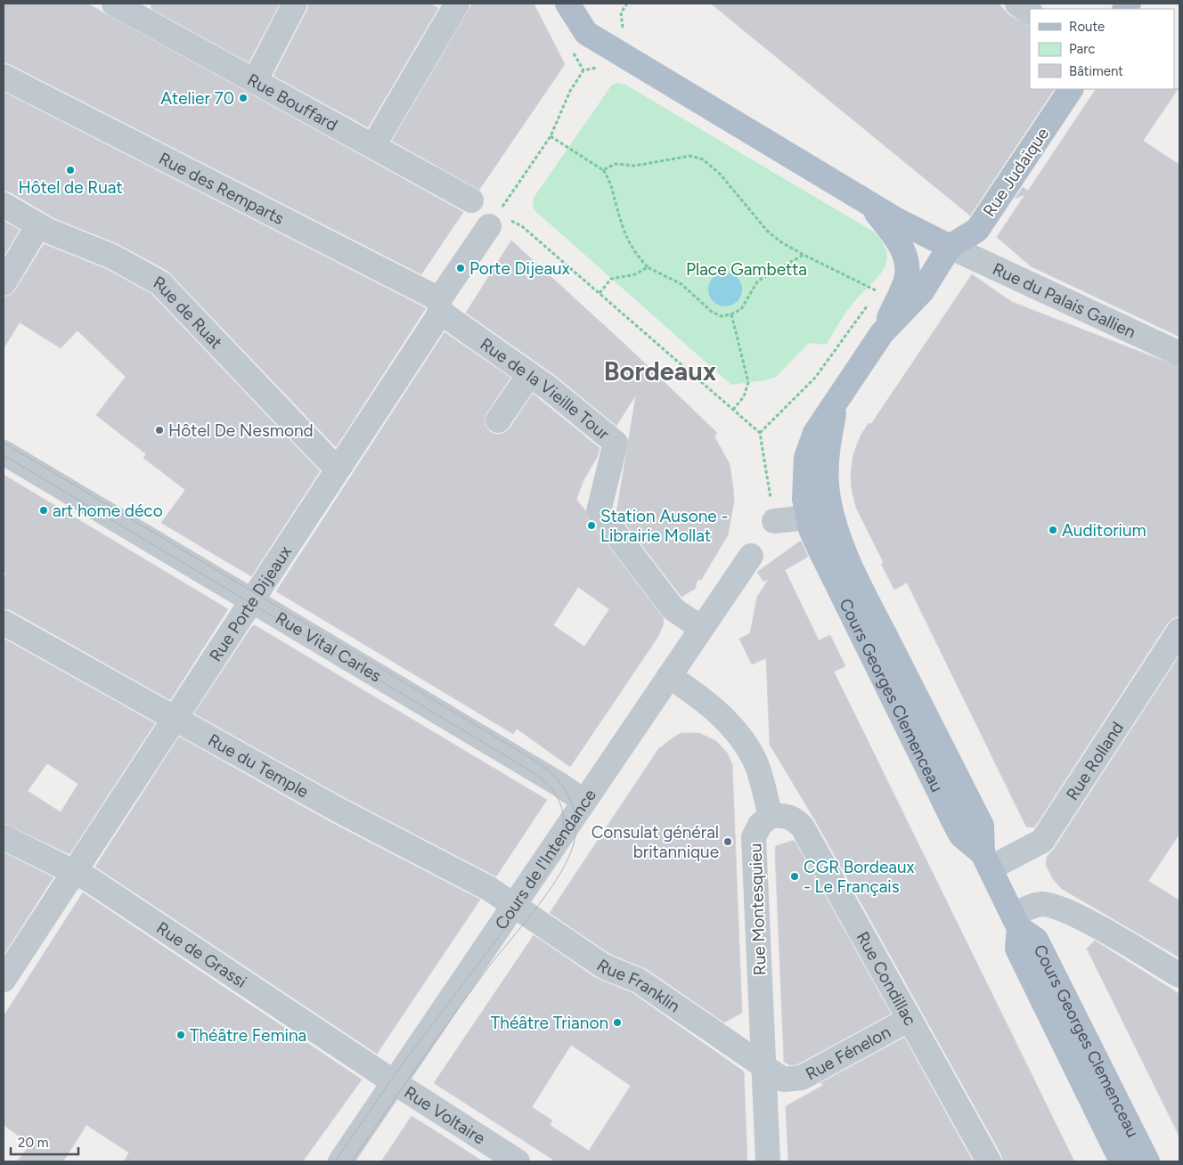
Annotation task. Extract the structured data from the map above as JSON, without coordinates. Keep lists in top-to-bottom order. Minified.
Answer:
{"streets":{"main road":["Rue Judaïque","Cours Georges Clemenceau"],"street":["Rue Bouffard","Rue des Remparts","Rue du Palais Gallien","Rue de Ruat","Rue de la Vieille Tour","Rue Porte Dijeaux","Rue Vital Carles","Rue Rolland","Rue du Temple","Cours de l'Intendance","Rue Montesquieu","Rue de Grassi","Rue Condillac","Rue Franklin","Rue Fénelon","Rue Voltaire"]},"crossings":[["Rue Judaïque","Rue du Palais Gallien"],["Rue des Remparts","Rue de la Vieille Tour"],["Rue des Remparts","Rue Porte Dijeaux"],["Rue de Ruat","Rue Porte Dijeaux"],["Rue de la Vieille Tour","Rue Porte Dijeaux"],["Rue de la Vieille Tour","Cours de l'Intendance"],["Rue Porte Dijeaux","Rue Vital Carles"],["Rue Porte Dijeaux","Rue du Temple"],["Rue Porte Dijeaux","Rue de Grassi"],["Rue Vital Carles","Cours de l'Intendance"],["Cours Georges Clemenceau","Rue Rolland"],["Rue du Temple","Cours de l'Intendance"],["Rue du Temple","Rue Franklin"],["Cours de l'Intendance","Rue de Grassi"],["Cours de l'Intendance","Rue Franklin"],["Cours de l'Intendance","Rue Voltaire"],["Rue Montesquieu","Rue Condillac"],["Rue Montesquieu","Rue Franklin"],["Rue Montesquieu","Rue Fénelon"],["Rue de Grassi","Rue Voltaire"],["Rue Condillac","Rue Fénelon"],["Rue Franklin","Rue Fénelon"]],"districts":["Bordeaux"],"parks":["Place Gambetta"],"places":["Atelier 70","Hôtel de Ruat","Porte Dijeaux","Hôtel De Nesmond","art home déco","Station Ausone - Librairie Mollat","Auditorium","Consulat général britannique","CGR Bordeaux - Le Français","Théâtre Trianon","Théâtre Femina"],"legend":["Route","Parc","Bâtiment"],"scale_bar":"20 m"}
